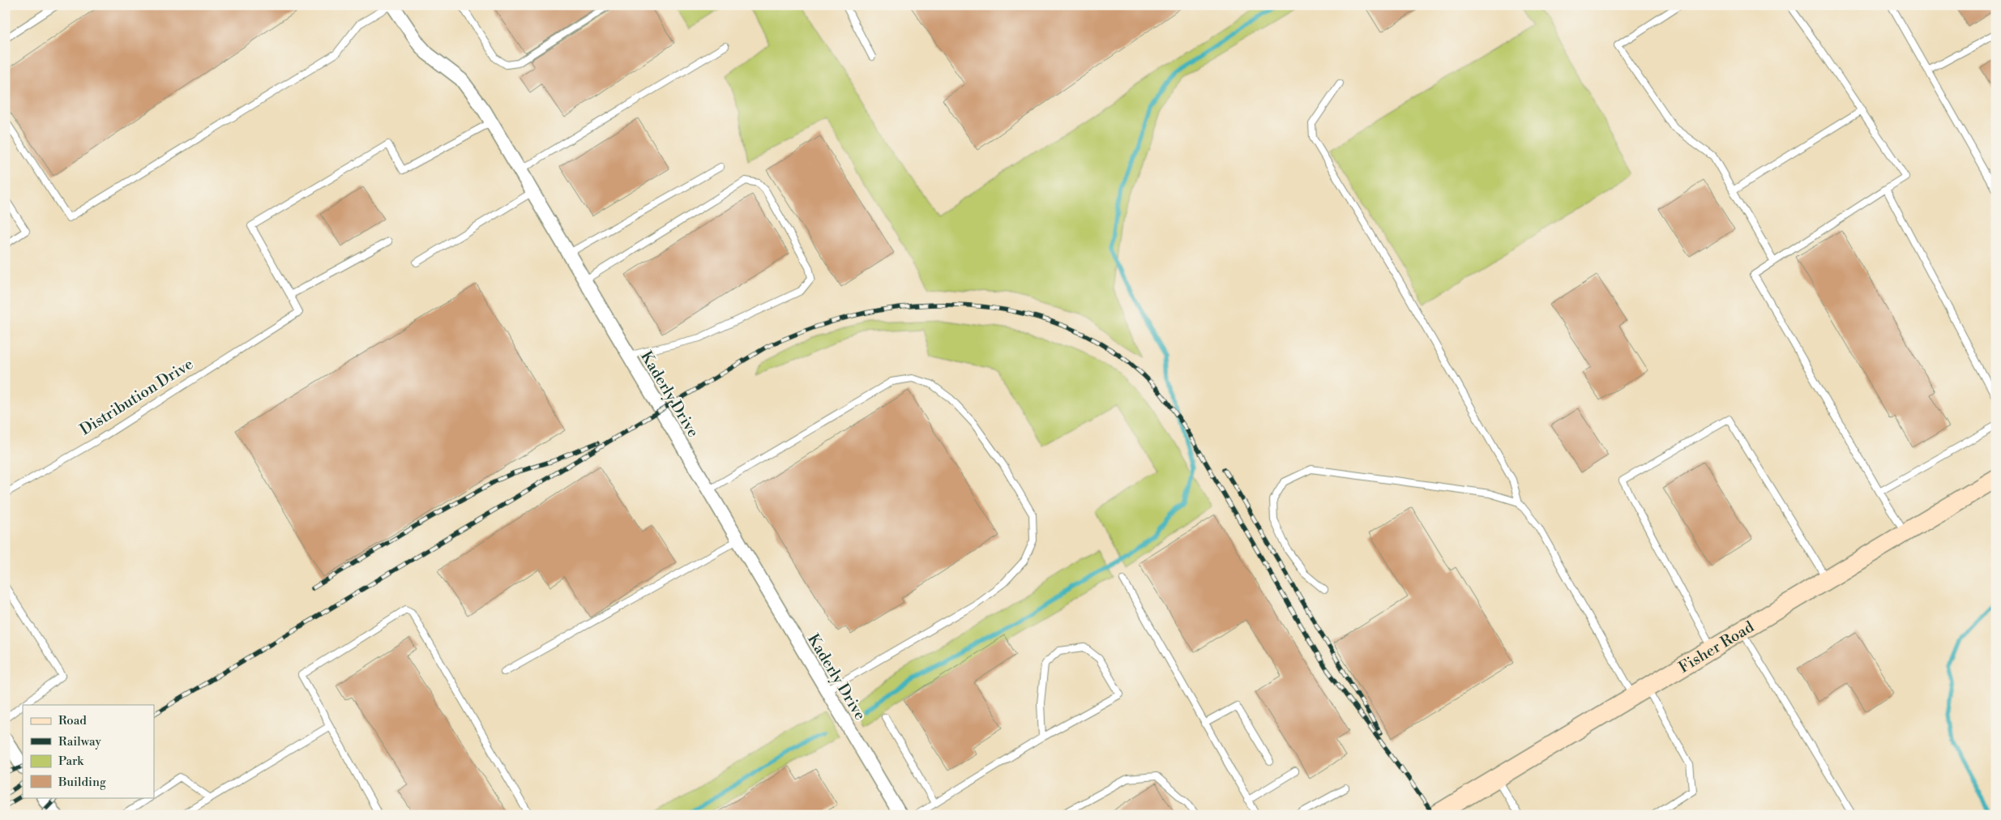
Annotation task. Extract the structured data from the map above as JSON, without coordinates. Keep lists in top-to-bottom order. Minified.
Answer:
{"streets":{"main road":["Fisher Road"],"street":["Kaderly Drive"],"lane":["Distribution Drive"]},"legend":["Road","Railway","Park","Building"]}
